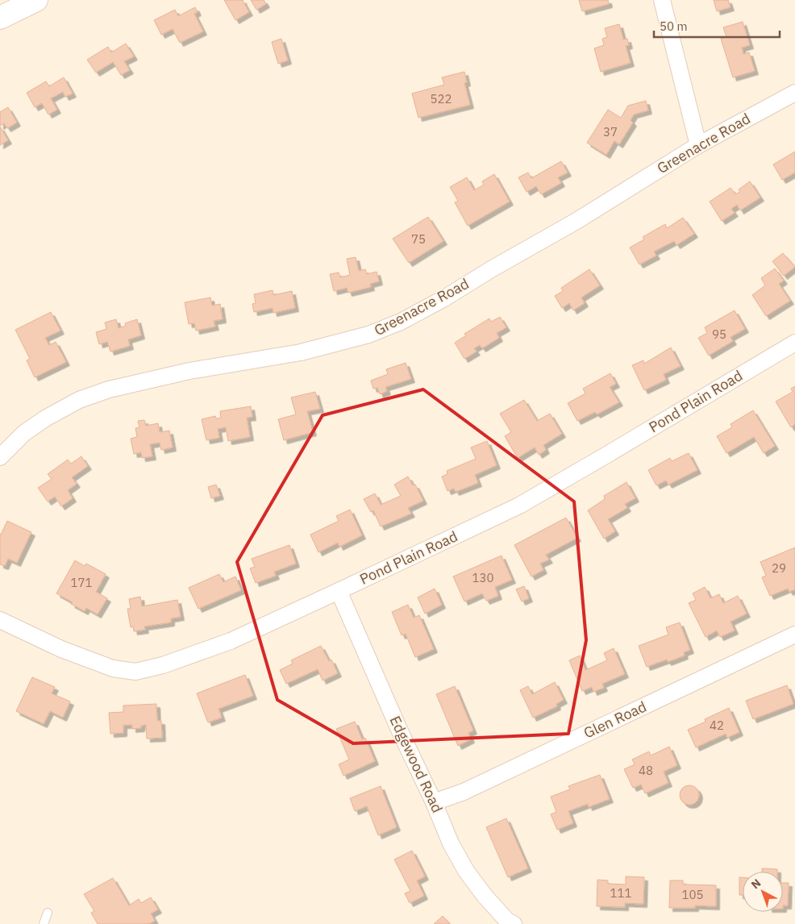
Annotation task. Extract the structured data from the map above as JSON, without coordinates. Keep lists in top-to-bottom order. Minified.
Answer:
{"streets":{"street":["Greenacre Road","Pond Plain Road","Glen Road","Edgewood Road"]},"crossings":[["Pond Plain Road","Edgewood Road"],["Glen Road","Edgewood Road"]],"house_numbers":["522","37","75","95","29","130","171","42","48","111","105"],"scale_bar":"50 m","north":"top left"}
